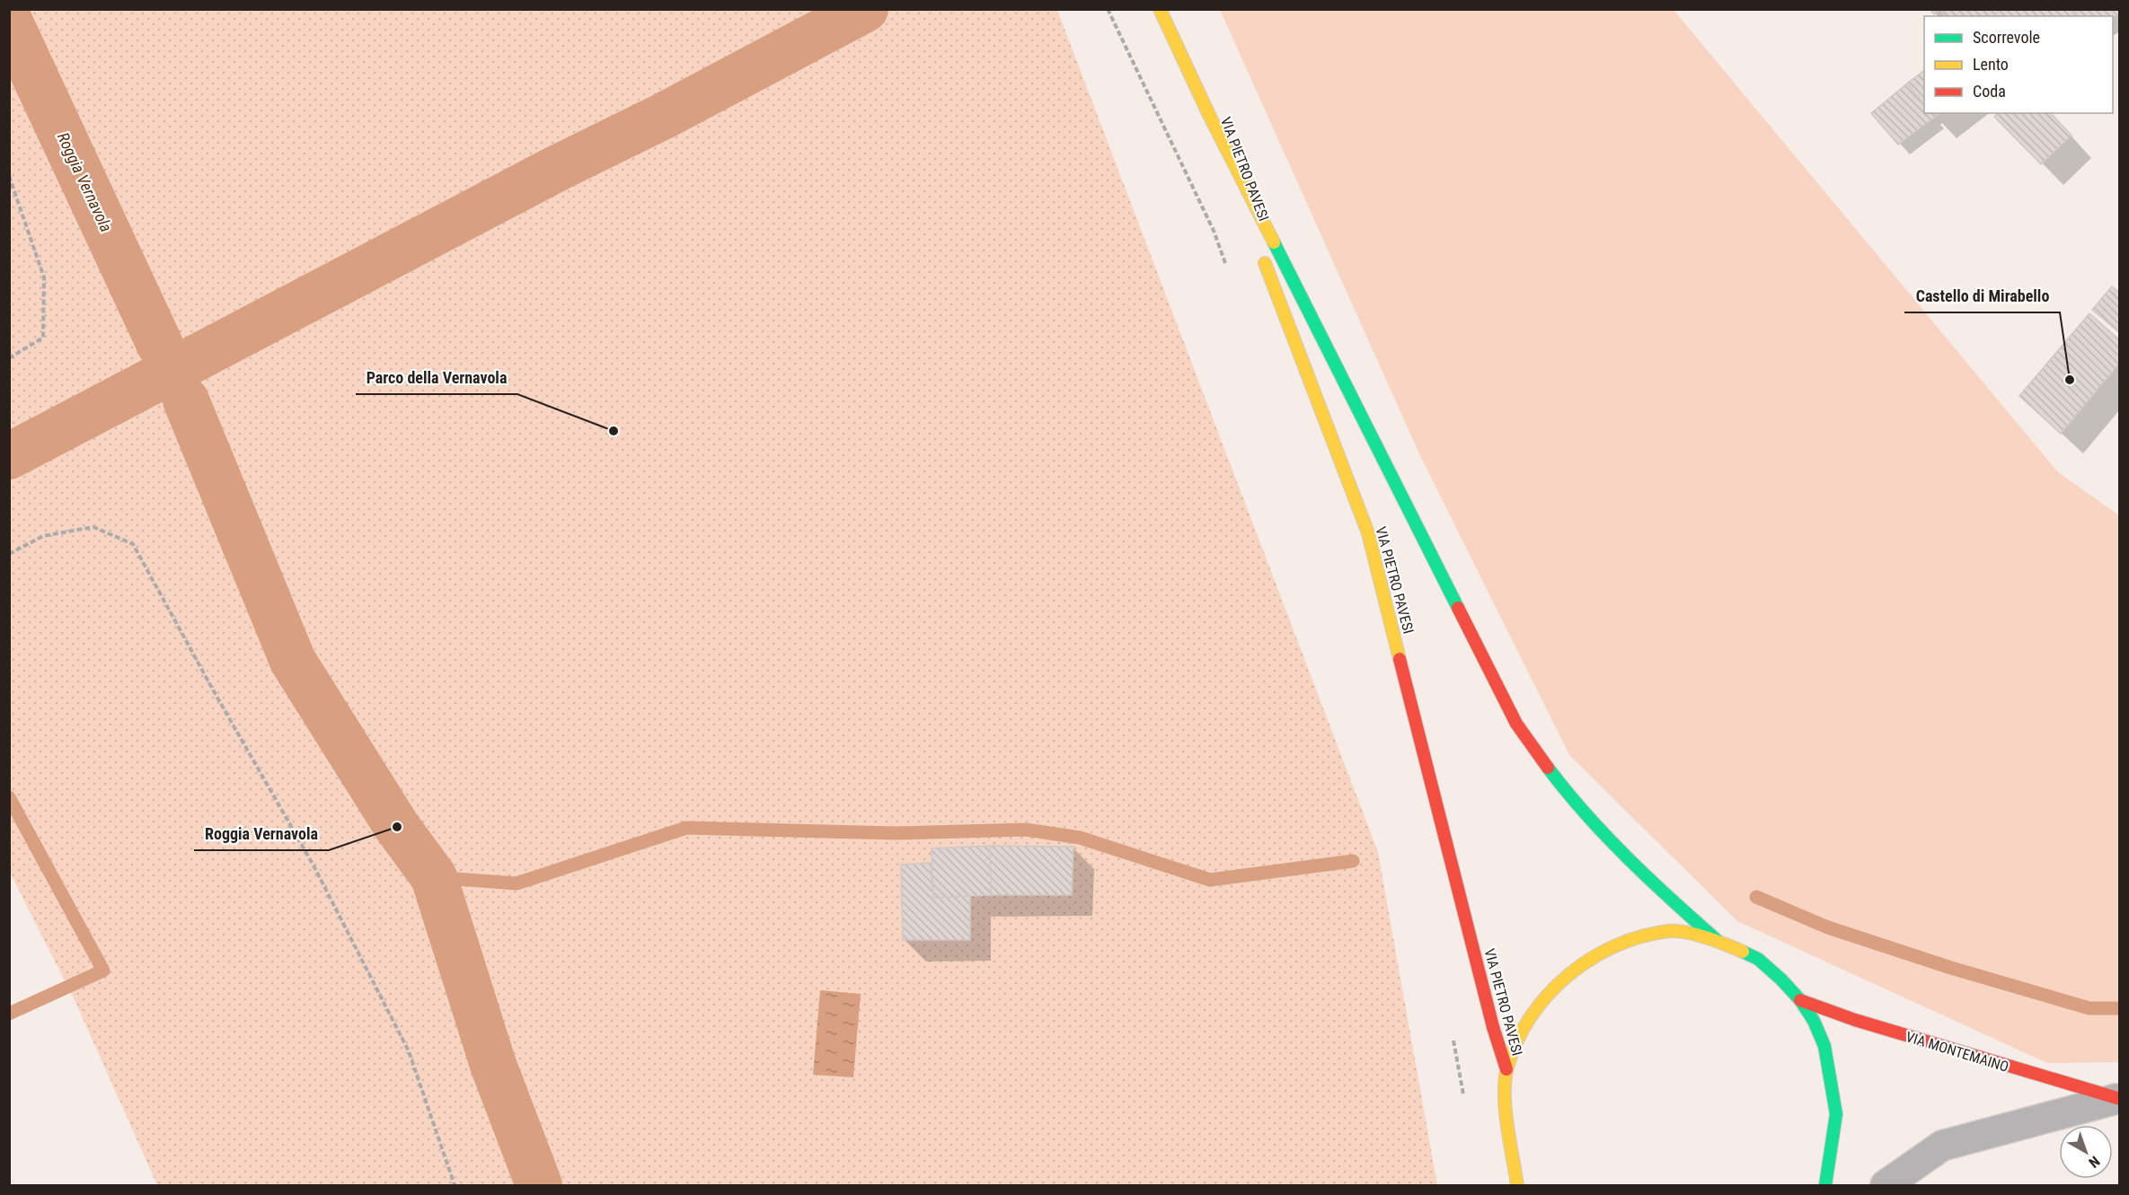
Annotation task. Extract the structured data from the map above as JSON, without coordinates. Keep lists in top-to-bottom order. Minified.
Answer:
{"streets":{"street":["VIA PIETRO PAVESI","VIA MONTEMAINO"]},"crossings":[["VIA PIETRO PAVESI","VIA MONTEMAINO"]],"water":["Roggia Vernavola"],"places":["Castello di Mirabello","Parco della Vernavola","Roggia Vernavola"],"legend":["Scorrevole","Lento","Coda"],"north":"bottom right"}
